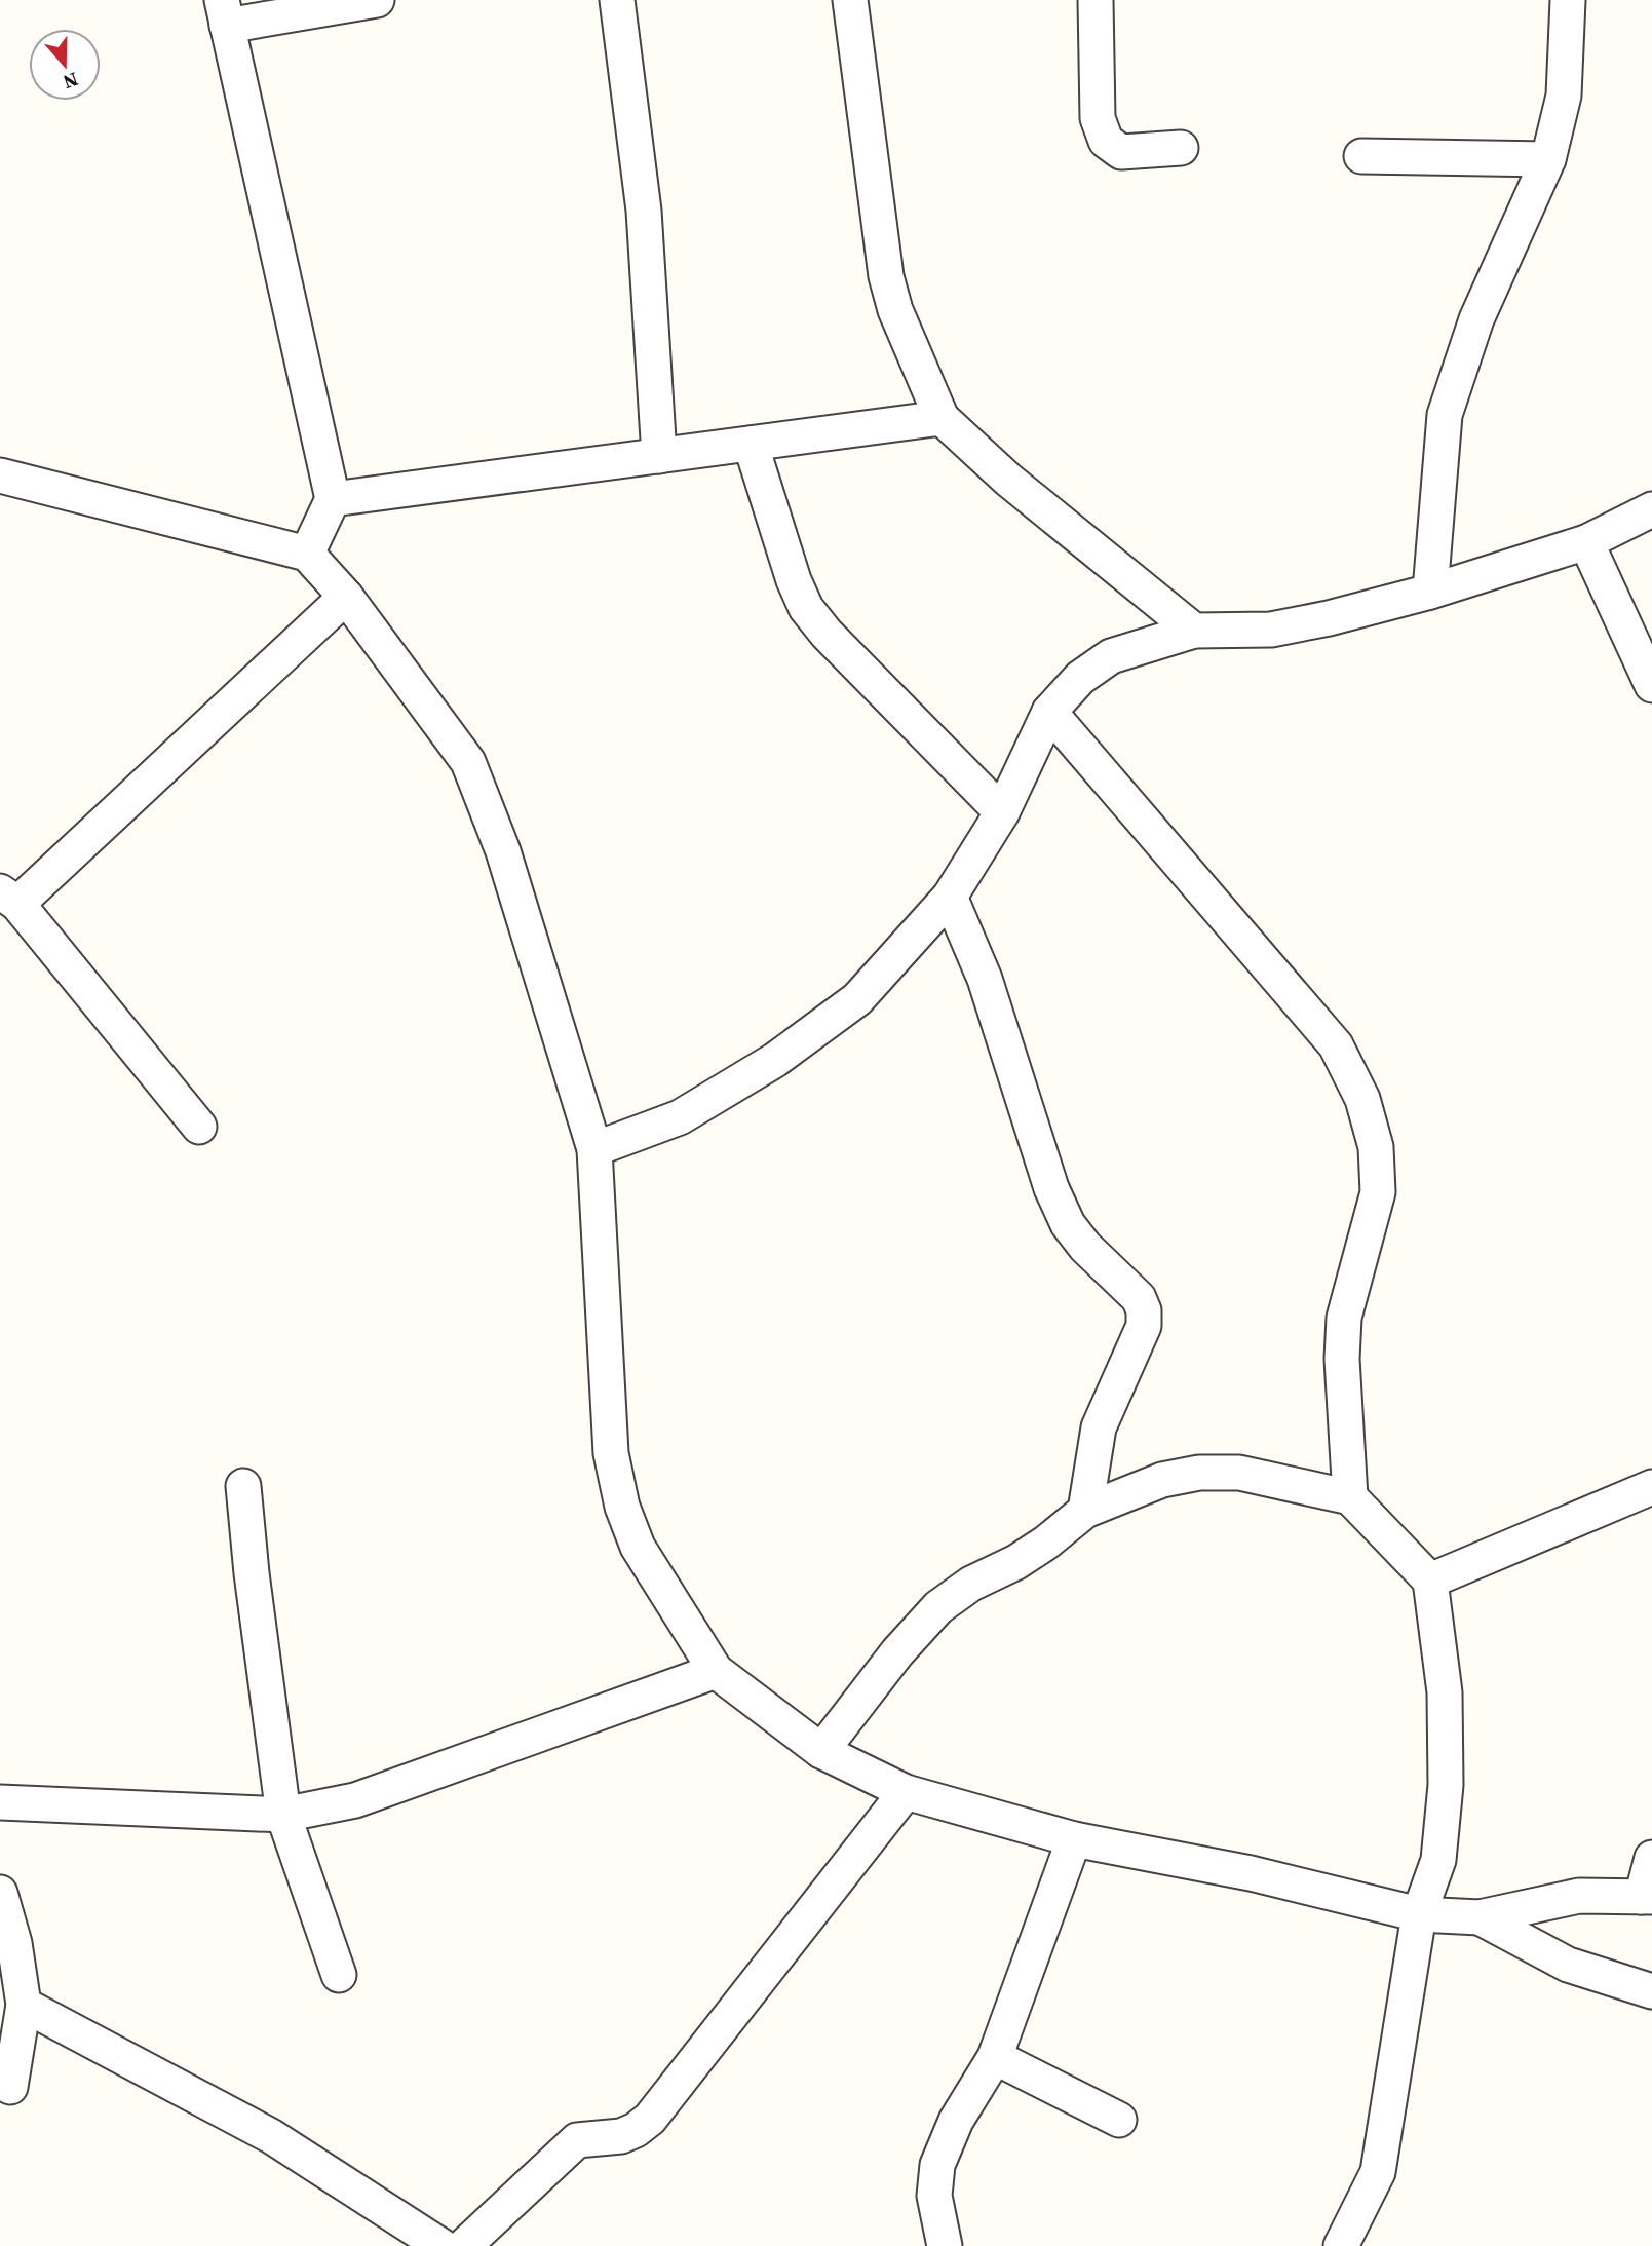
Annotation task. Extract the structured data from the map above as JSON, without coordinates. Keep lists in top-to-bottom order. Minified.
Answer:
{"north":"bottom"}
